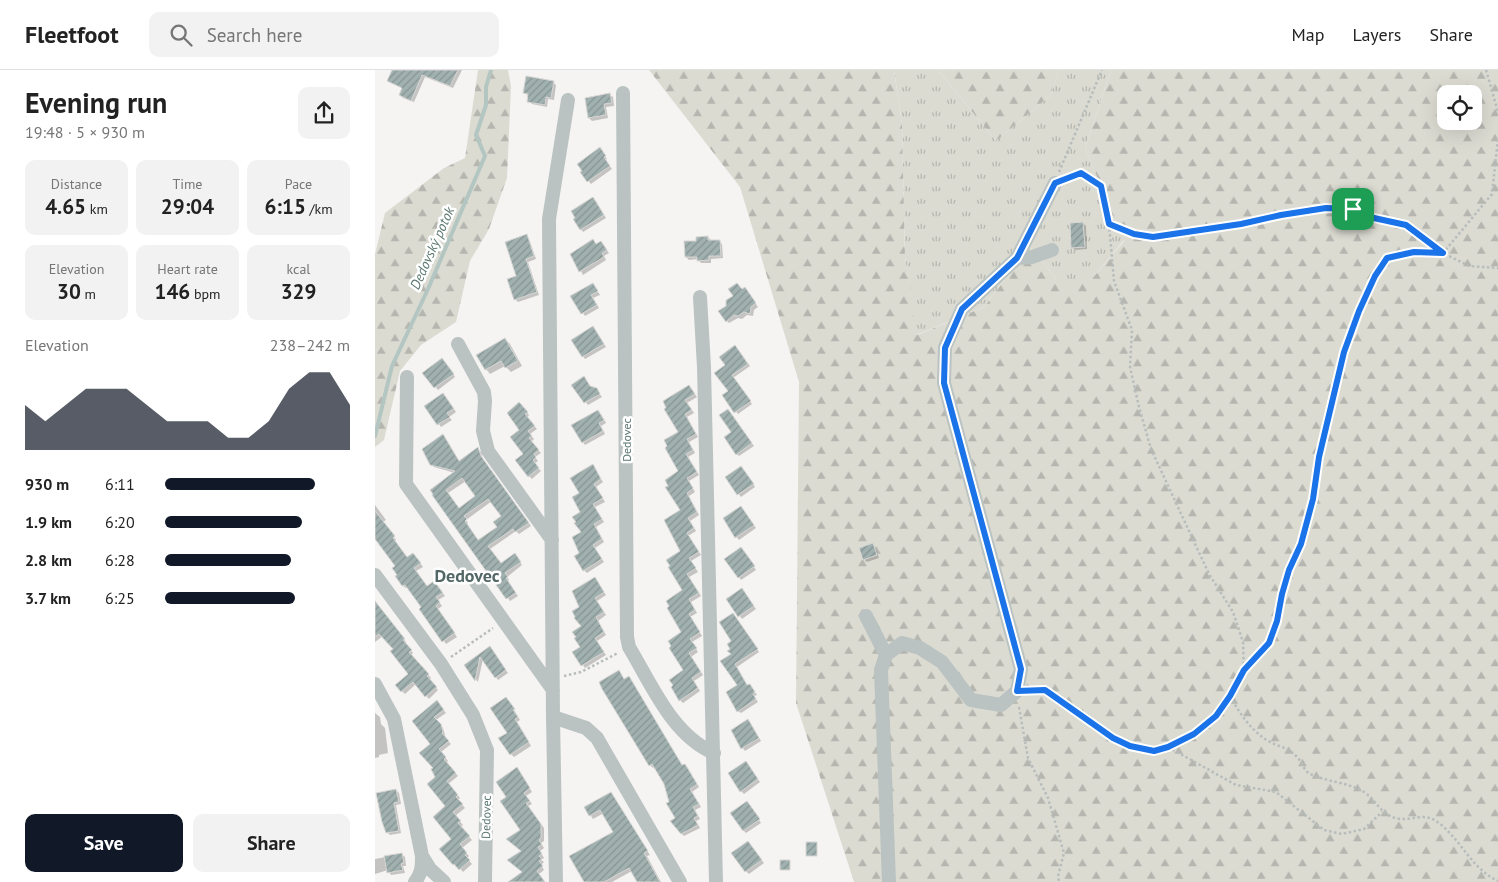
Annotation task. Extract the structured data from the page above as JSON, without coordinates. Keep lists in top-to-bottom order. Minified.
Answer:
{"streets":{"street":["Dedovec"]},"districts":["Dedovec"],"water":["Dedovský potok"],"page":{"header":"Fleetfoot","search":"Search here","nav":["Map","Layers","Share"],"heading":["Evening run","19:48 · 5 × 930 m"],"stats":[["Distance","4.65 km"],["Time","29:04"],["Pace","6:15 /km"],["Elevation","30 m"],["Heart rate","146 bpm"],["kcal","329"]],"chart":["Elevation","238–242 m"],"list":[{"name":"930 m","note":"6:11"},{"name":"1.9 km","note":"6:20"},{"name":"2.8 km","note":"6:28"},{"name":"3.7 km","note":"6:25"}],"buttons":["Save","Share"]}}
